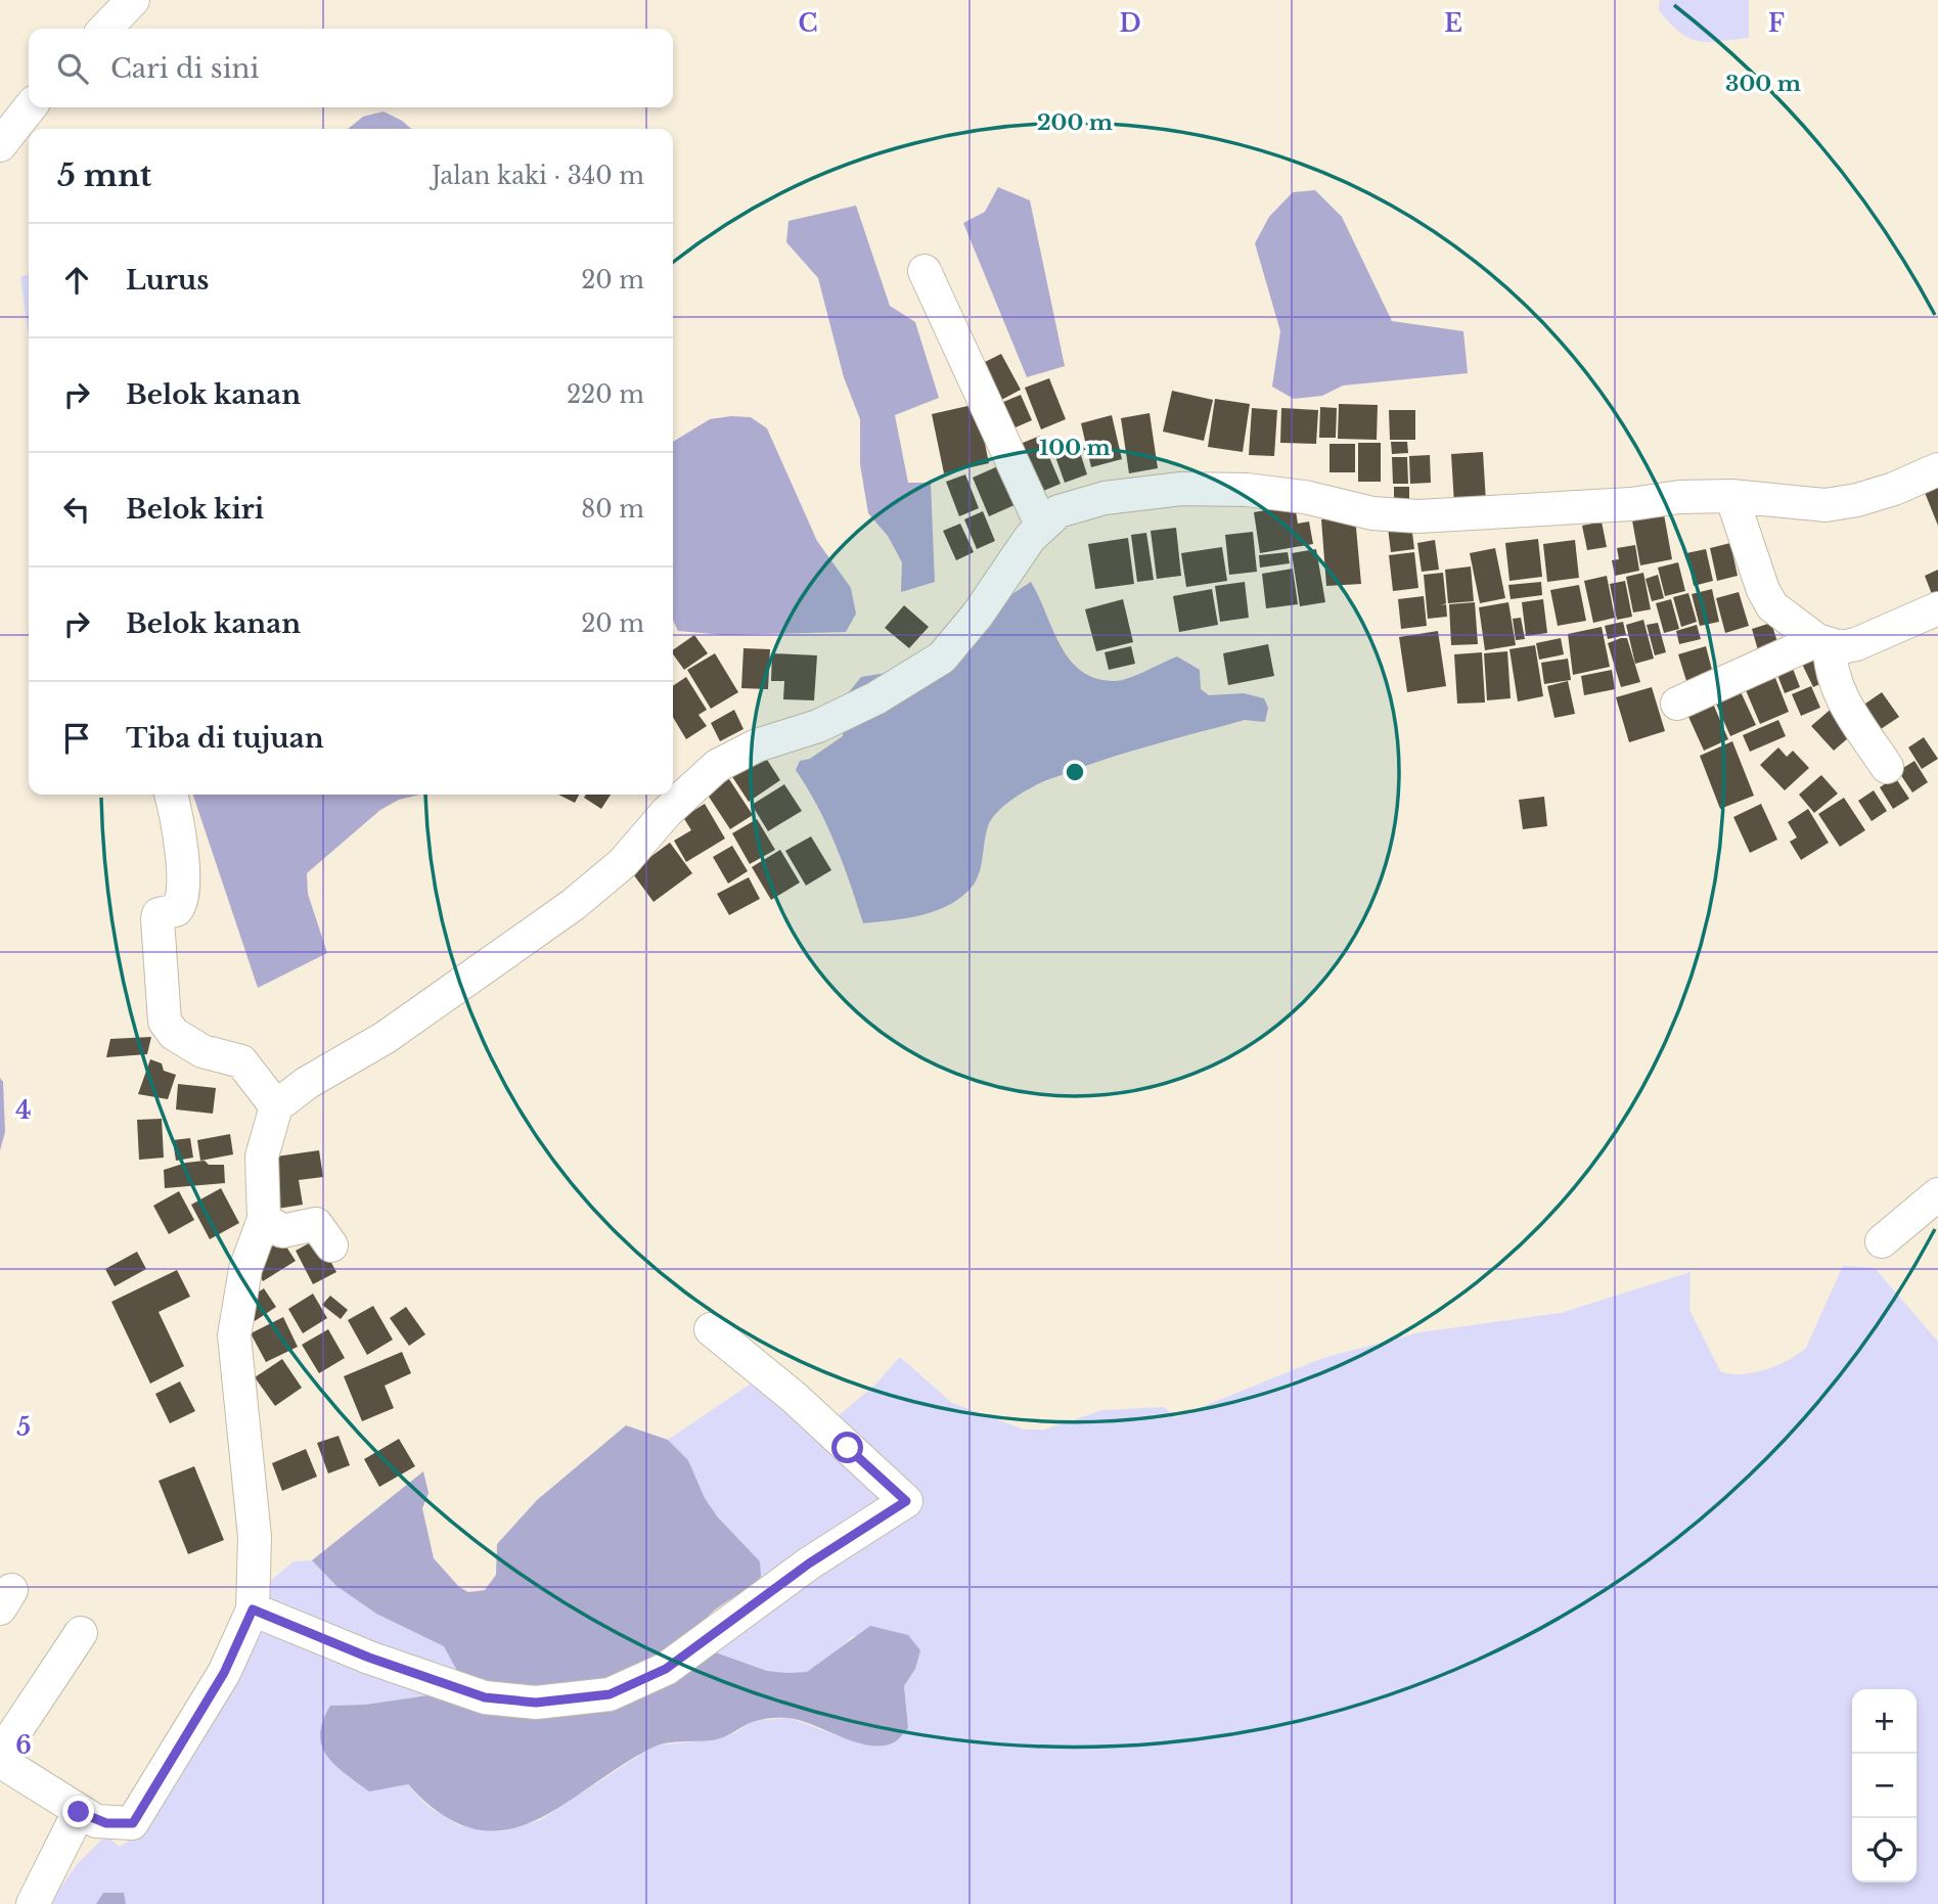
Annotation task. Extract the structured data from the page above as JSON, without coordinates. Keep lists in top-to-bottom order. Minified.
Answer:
{"page":{"search":"Cari di sini","heading":["5 mnt","Jalan kaki · 340 m"],"list":[["Lurus","20 m"],["Belok kanan","220 m"],["Belok kiri","80 m"],["Belok kanan","20 m"],"Tiba di tujuan"],"map_buttons":["+","−"]},"grid":{"columns":["C","D","E","F"],"rows":["4","5","6"]},"rings":["300 m","200 m","100 m"]}
